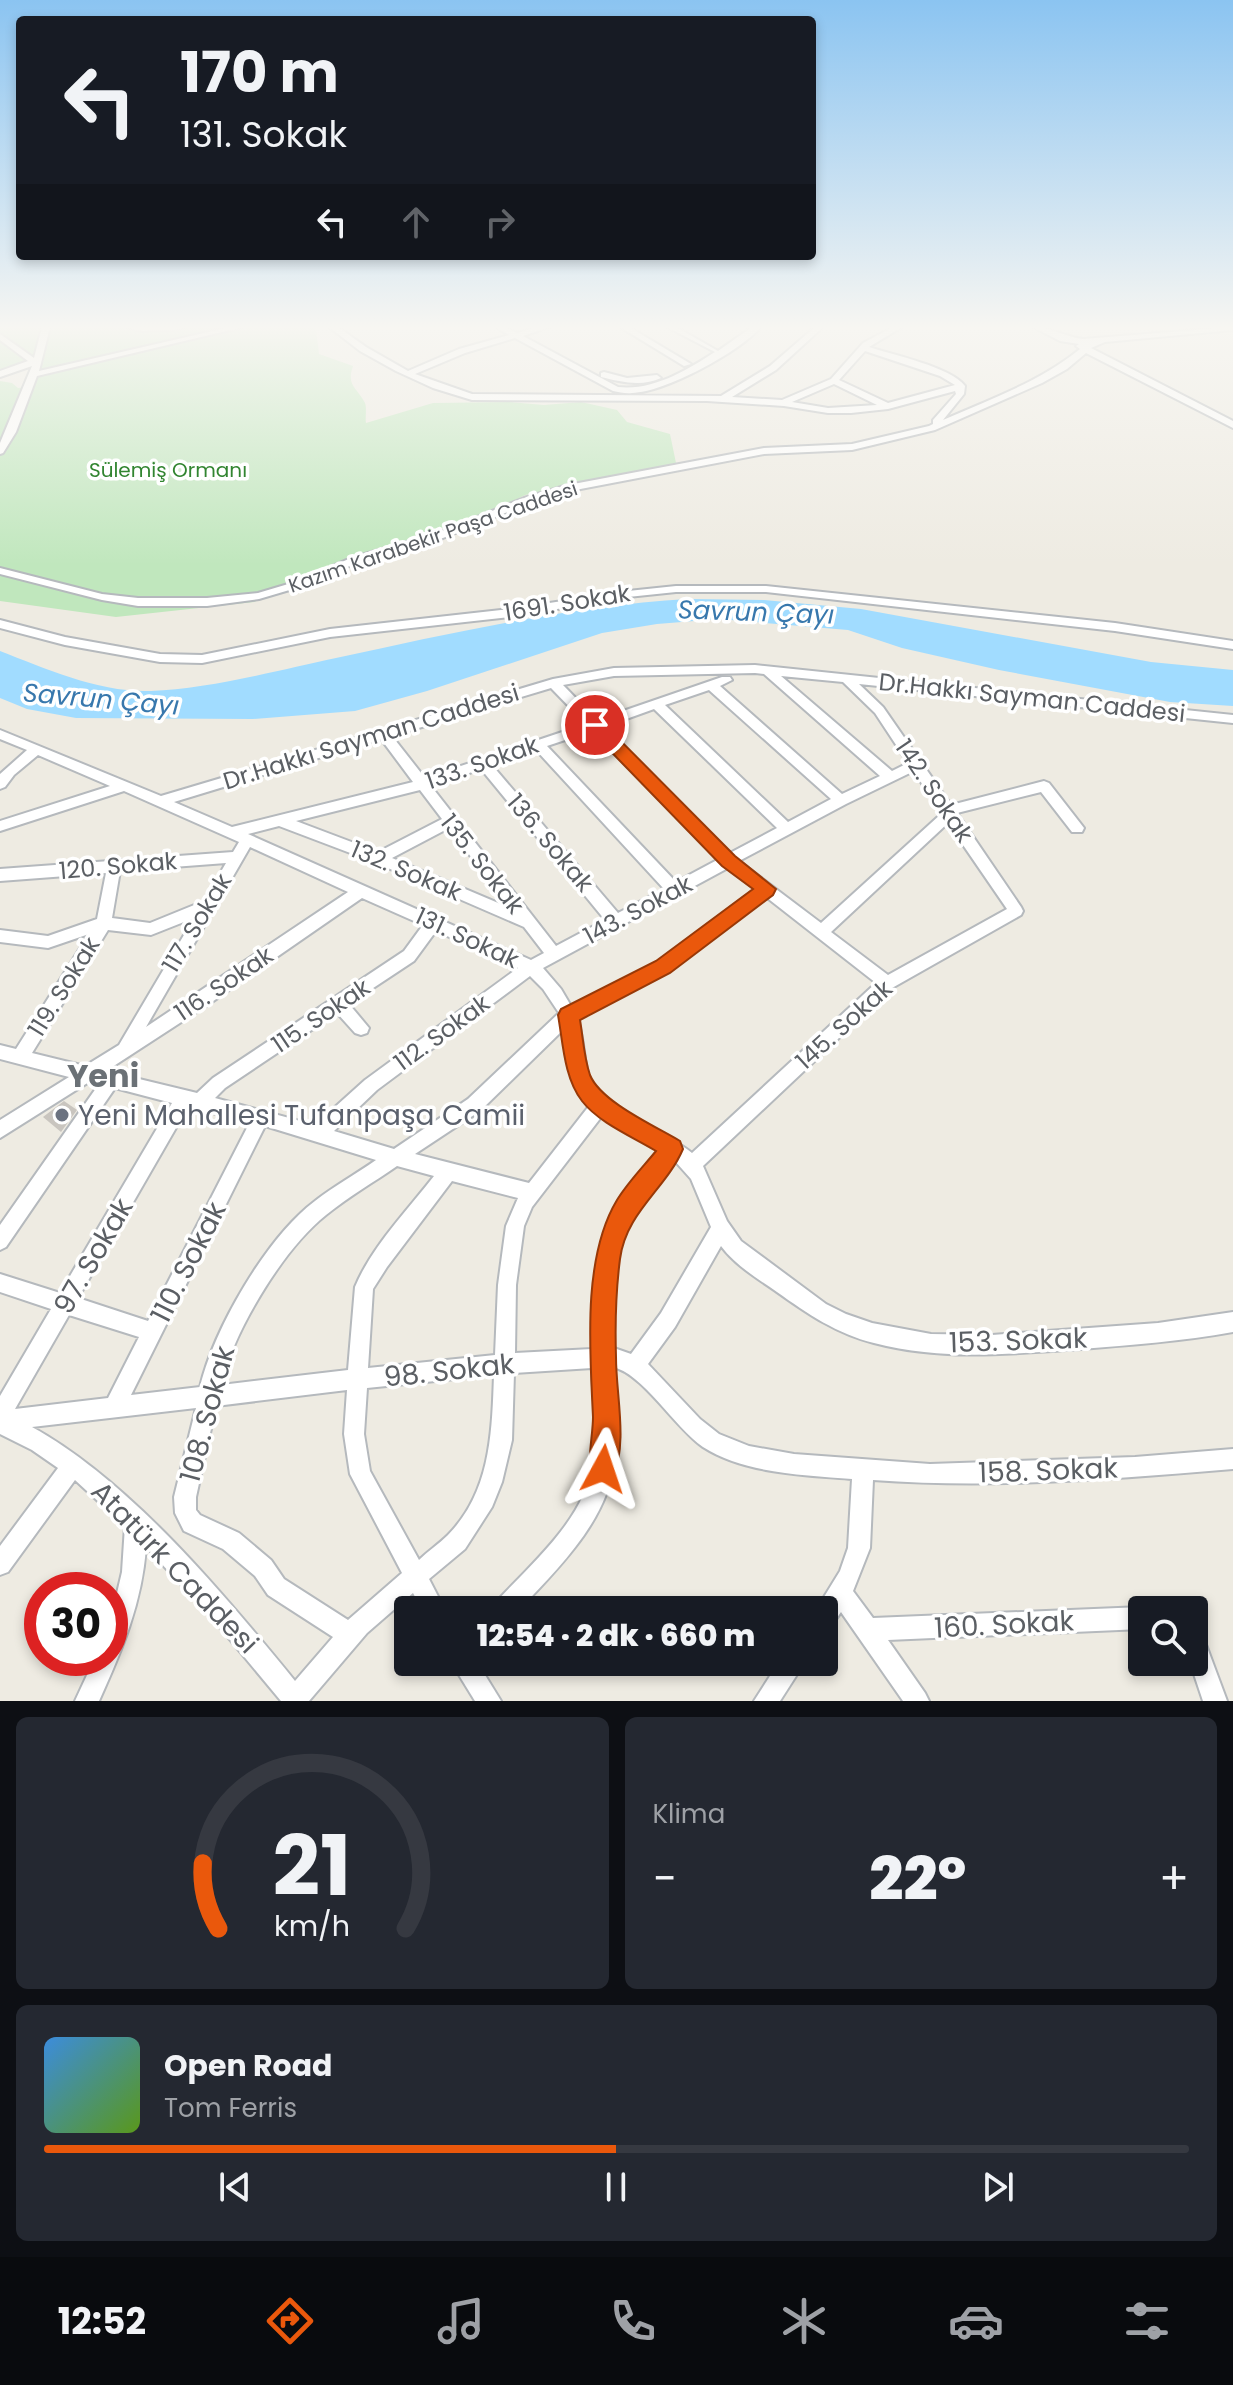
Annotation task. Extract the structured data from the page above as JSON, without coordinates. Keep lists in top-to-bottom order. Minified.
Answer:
{"streets":{"street":["Kazım Karabekir Paşa Caddesi","1691. Sokak","Dr.Hakkı Sayman Caddesi","133. Sokak","142. Sokak","136. Sokak","135. Sokak","120. Sokak","132. Sokak","143. Sokak","117. Sokak","131. Sokak","116. Sokak","119. Sokak","115. Sokak","145. Sokak","112. Sokak","97. Sokak","110. Sokak","153. Sokak","98. Sokak","108. Sokak","158. Sokak","Atatürk Caddesi","160. Sokak"]},"crossings":[["Dr.Hakkı Sayman Caddesi","142. Sokak"],["Dr.Hakkı Sayman Caddesi","135. Sokak"],["Dr.Hakkı Sayman Caddesi","131. Sokak"],["133. Sokak","136. Sokak"],["133. Sokak","135. Sokak"],["133. Sokak","132. Sokak"],["133. Sokak","117. Sokak"],["133. Sokak","131. Sokak"],["142. Sokak","143. Sokak"],["142. Sokak","145. Sokak"],["136. Sokak","143. Sokak"],["135. Sokak","132. Sokak"],["135. Sokak","143. Sokak"],["120. Sokak","117. Sokak"],["120. Sokak","119. Sokak"],["143. Sokak","131. Sokak"],["143. Sokak","112. Sokak"],["117. Sokak","131. Sokak"],["117. Sokak","116. Sokak"],["131. Sokak","116. Sokak"],["131. Sokak","115. Sokak"],["131. Sokak","145. Sokak"],["131. Sokak","112. Sokak"],["131. Sokak","153. Sokak"],["131. Sokak","108. Sokak"],["115. Sokak","97. Sokak"],["110. Sokak","98. Sokak"],["98. Sokak","108. Sokak"],["98. Sokak","Atatürk Caddesi"]],"districts":["Yeni"],"water":["Savrun Çayı"],"parks":["Sülemiş Ormanı"],"places":["Yeni Mahallesi Tufanpaşa Camii"],"page":{"turn":["170 m","131. Sokak"],"limit":"30","trip":"12:54 · 2 dk · 660 m","tile":"Klima","heat":["−","22°","+"],"song":["Open Road","Tom Ferris"],"tabs":"12:52","gauge":["21","km/h"]}}
